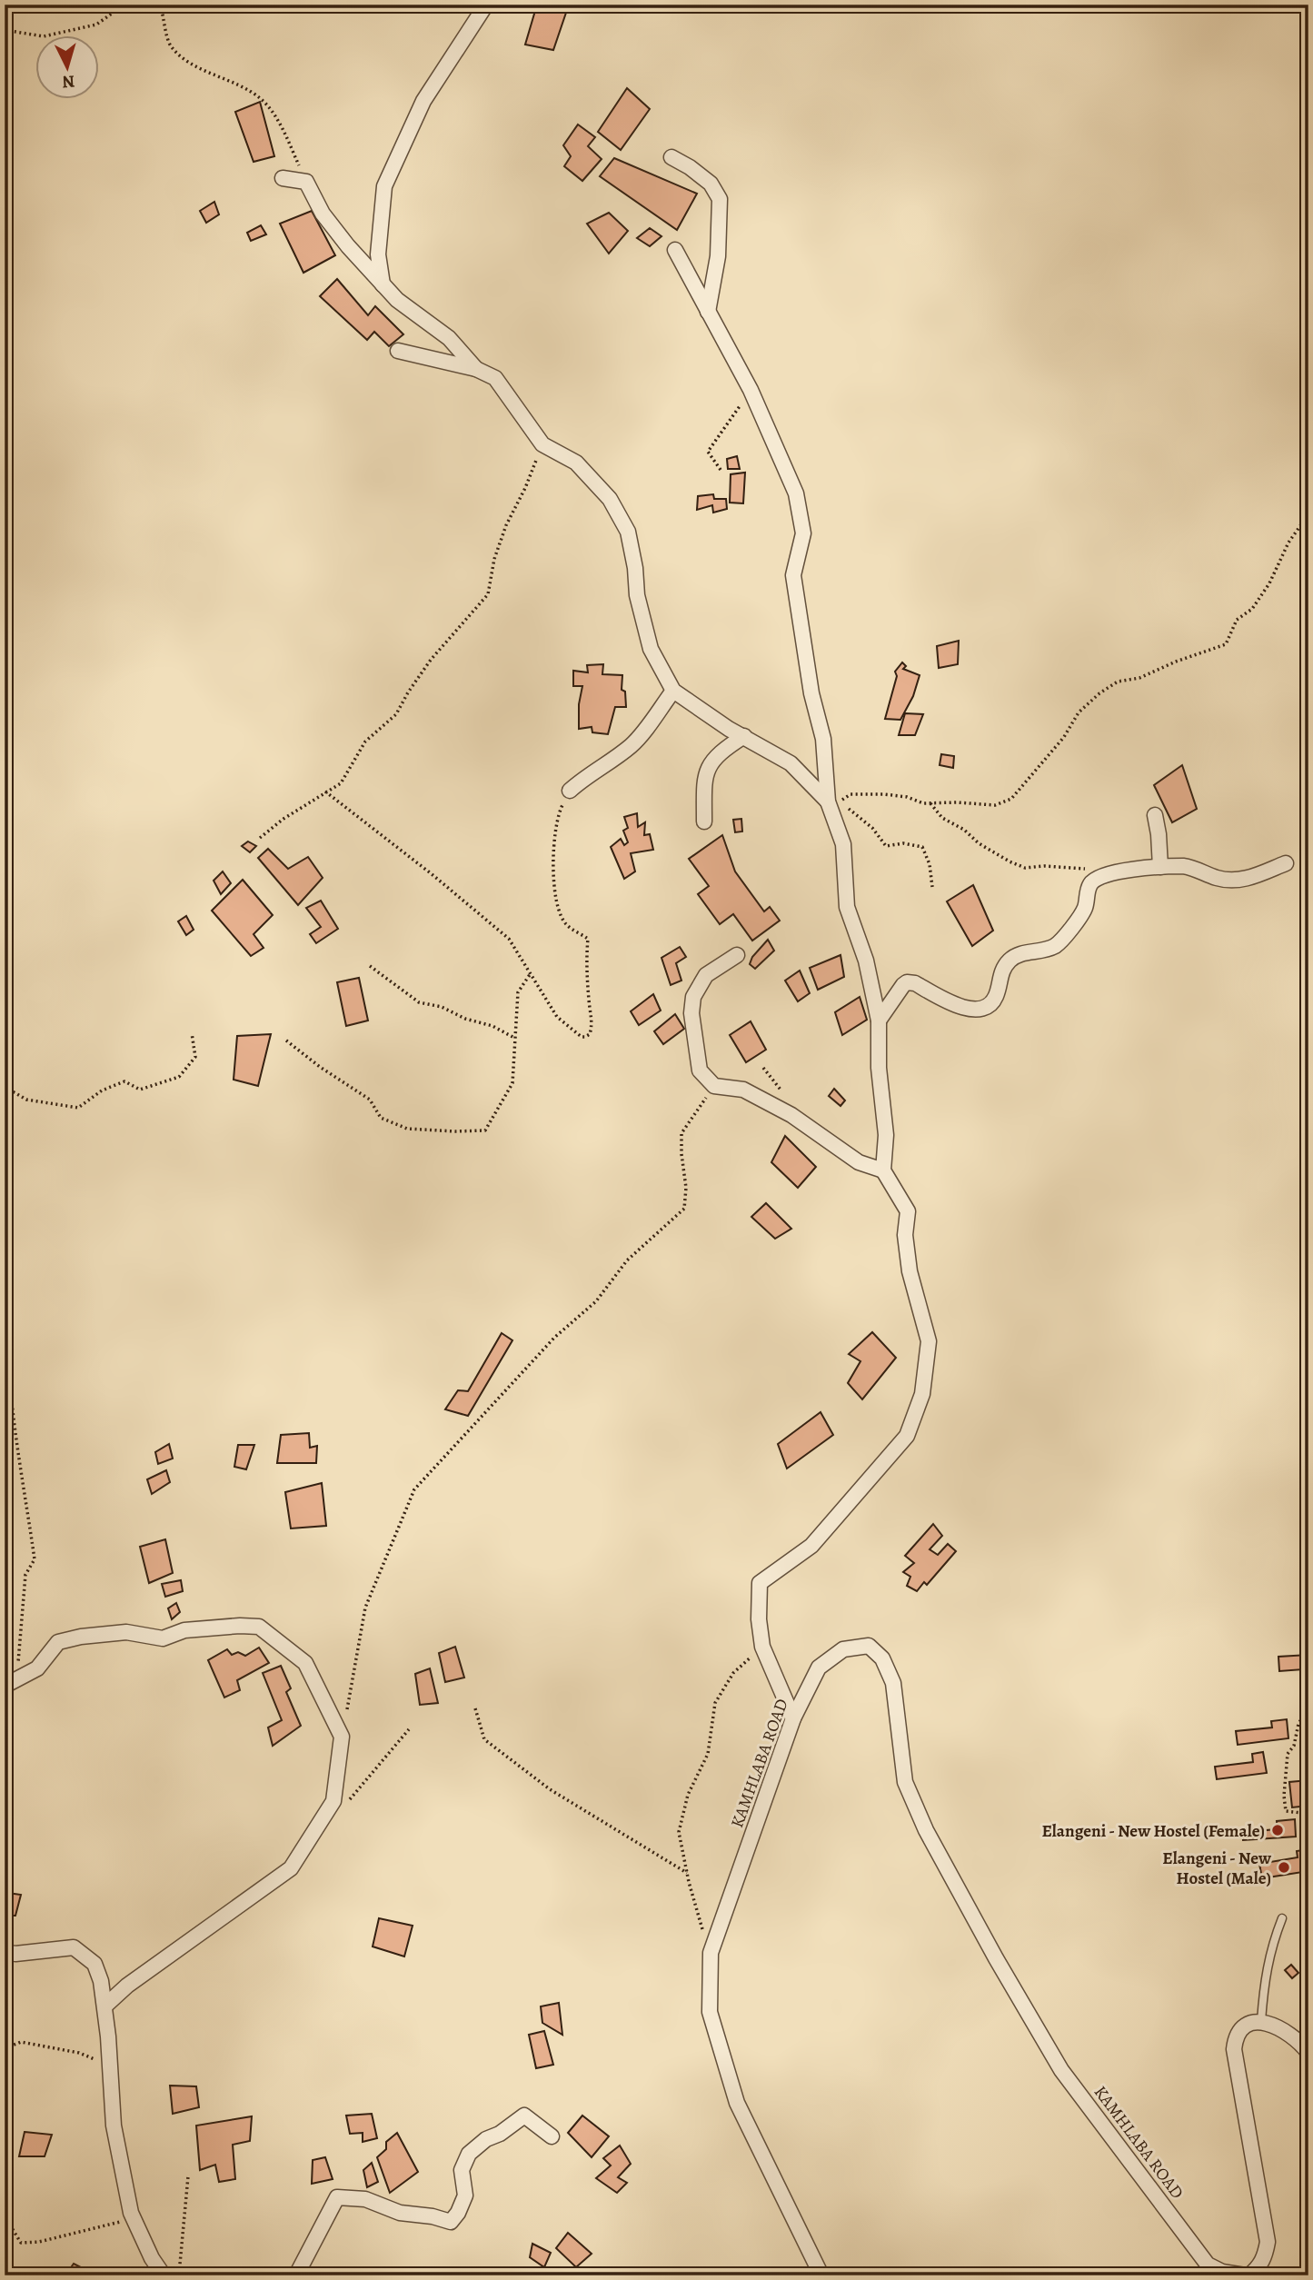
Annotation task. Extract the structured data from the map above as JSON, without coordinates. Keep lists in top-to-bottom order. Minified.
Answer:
{"streets":{"street":["KAMHLABA ROAD"]},"places":["Elangeni - New Hostel (Female)","Elangeni - New Hostel (Male)"],"north":"bottom"}
